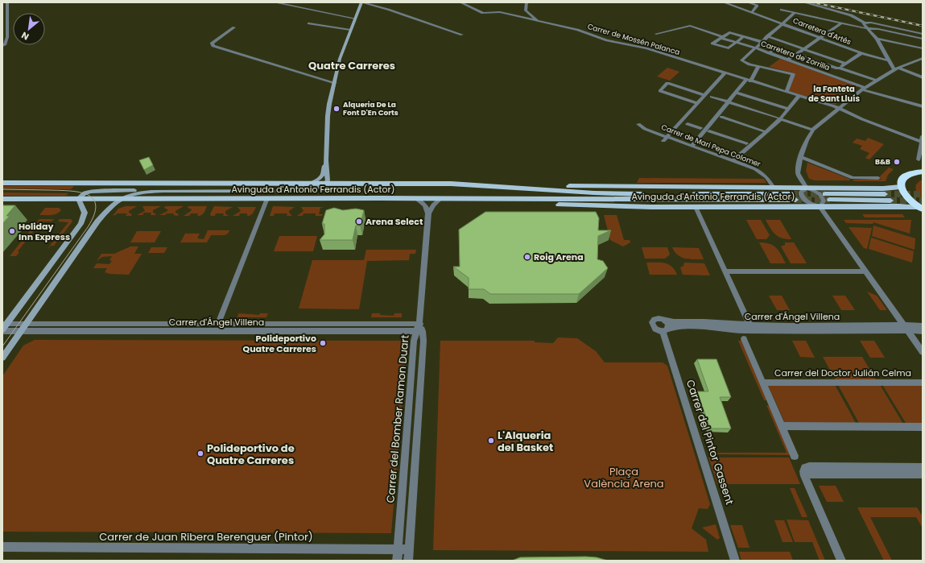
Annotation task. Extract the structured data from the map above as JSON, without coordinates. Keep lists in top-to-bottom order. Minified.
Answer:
{"streets":{"main road":["Avinguda d'Antonio Ferrandis (Actor)"],"street":["Carretera d'Artés","Carrer de Mossén Palanca","Carretera de Zorrilla","Carrer de Mari Pepa Colomer","Carrer d'Ángel Villena","Carrer del Doctor Julián Celma","Carrer del Bomber Ramon Duart","Carrer del Pintor Gassent","Carrer de Juan Ribera Berenguer (Pintor)"]},"crossings":[["Carrer de Mari Pepa Colomer","Avinguda d'Antonio Ferrandis (Actor)"],["Carrer d'Ángel Villena","Carrer del Bomber Ramon Duart"],["Carrer d'Ángel Villena","Carrer del Pintor Gassent"],["Carrer del Bomber Ramon Duart","Carrer de Juan Ribera Berenguer (Pintor)"]],"districts":["Quatre Carreres","la Fonteta de Sant Lluís"],"parks":["Plaça València Arena"],"places":["Alqueria De La Font D'En Corts","B&B","Arena Select","Holiday Inn Express","Roig Arena","Polideportivo Quatre Carreres","L'Alqueria del Basket","Polideportivo de Quatre Carreres"],"north":"bottom left"}
